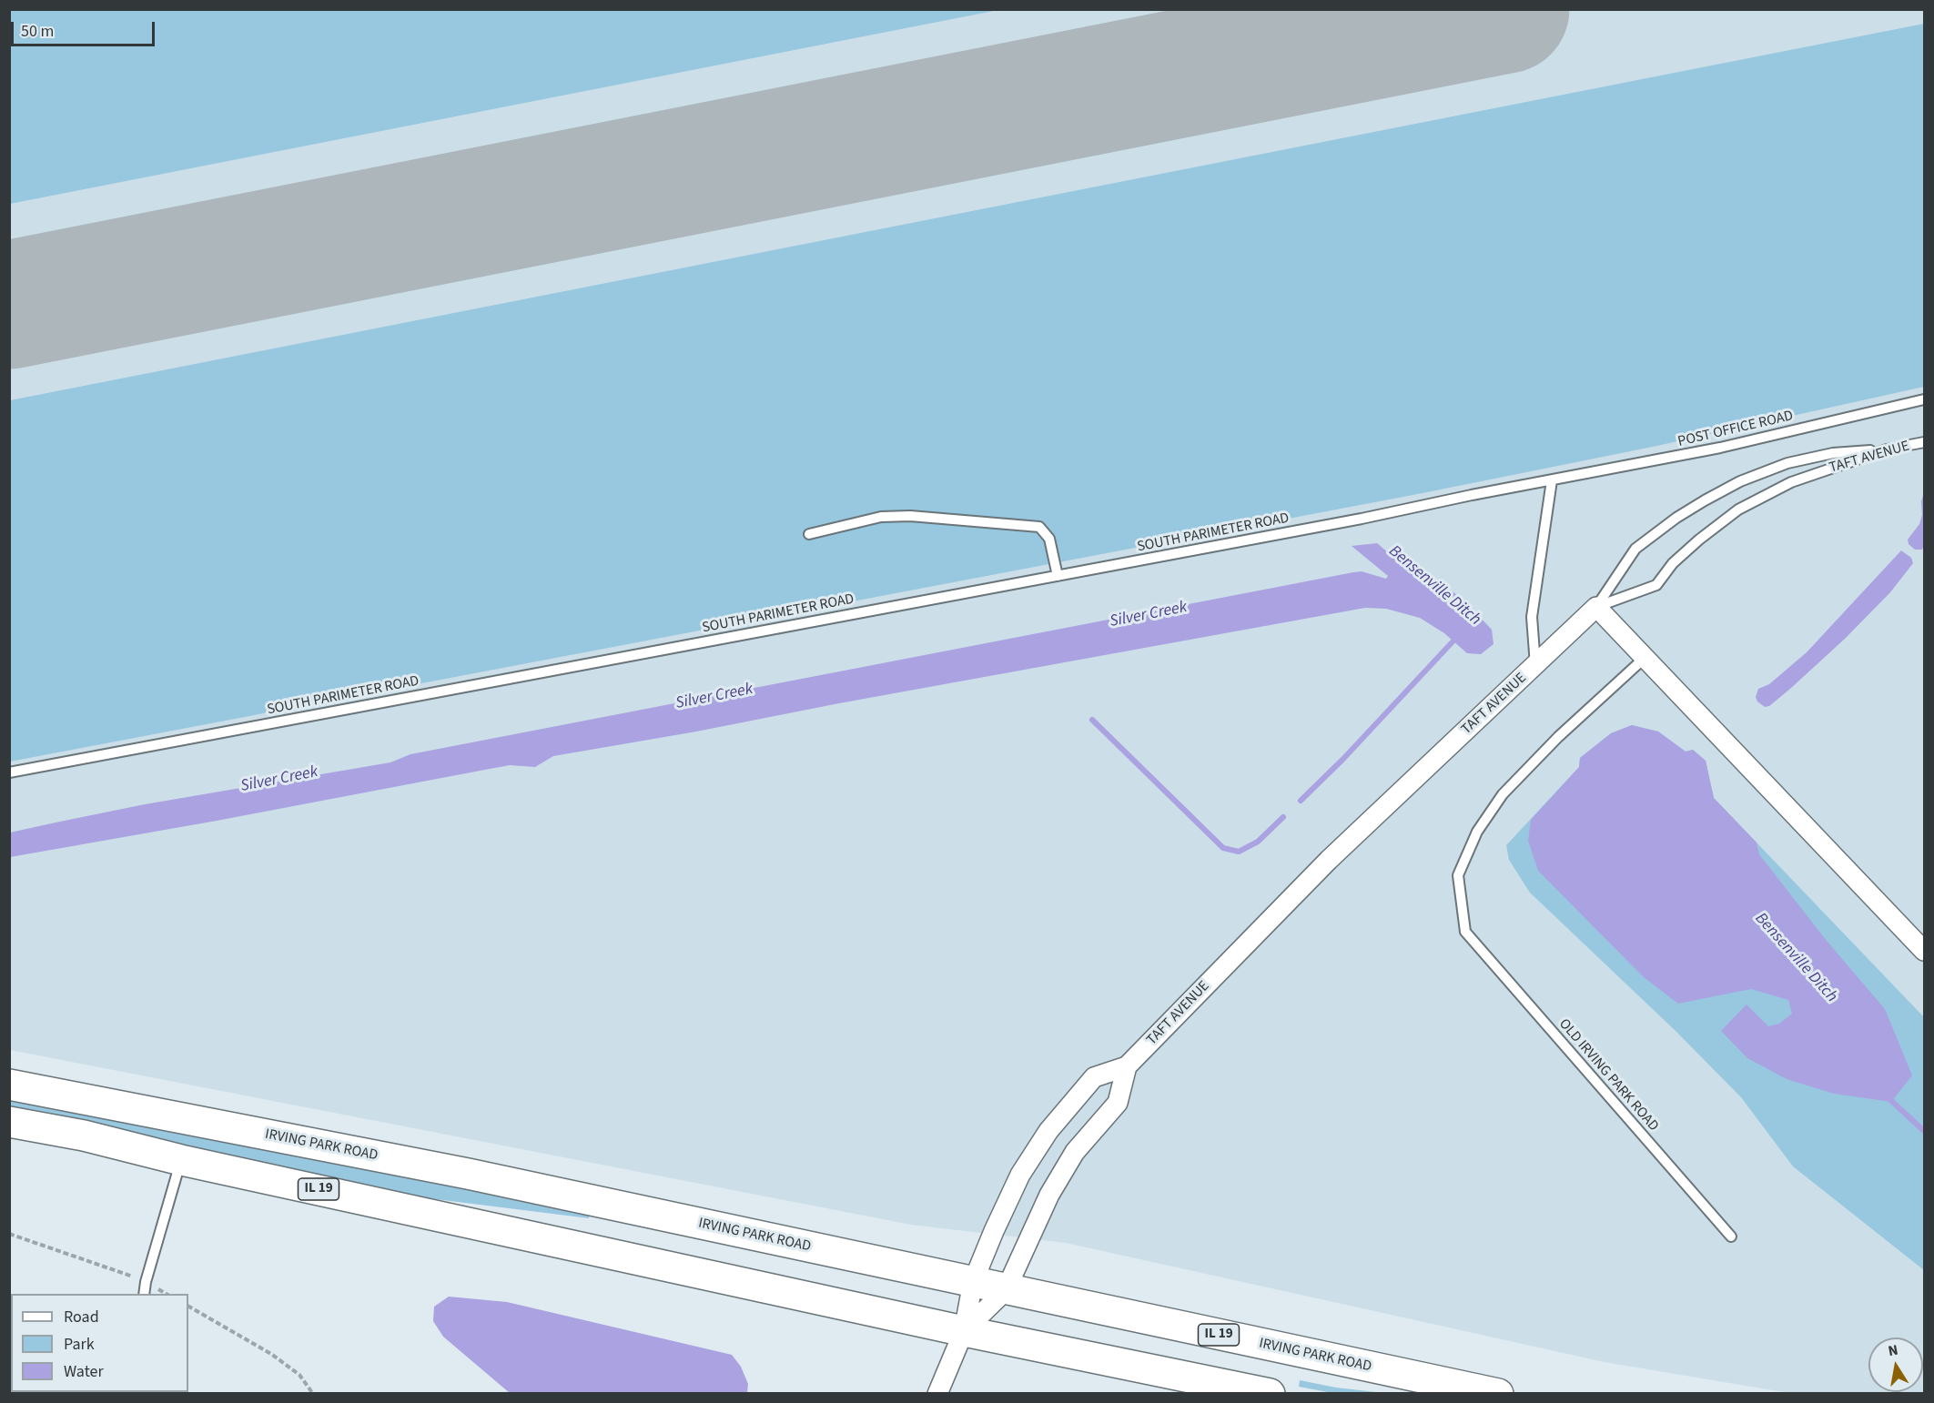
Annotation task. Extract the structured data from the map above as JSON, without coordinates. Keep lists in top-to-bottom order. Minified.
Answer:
{"streets":{"main road":["IRVING PARK ROAD","IL 19"],"street":["TAFT AVENUE"],"lane":["POST OFFICE ROAD","SOUTH PARIMETER ROAD","OLD IRVING PARK ROAD"]},"crossings":[["POST OFFICE ROAD","SOUTH PARIMETER ROAD"],["TAFT AVENUE","IRVING PARK ROAD"],["TAFT AVENUE","IL 19"]],"water":["Bensenville Ditch","Silver Creek"],"legend":["Road","Park","Water"],"scale_bar":"50 m","north":"top"}
